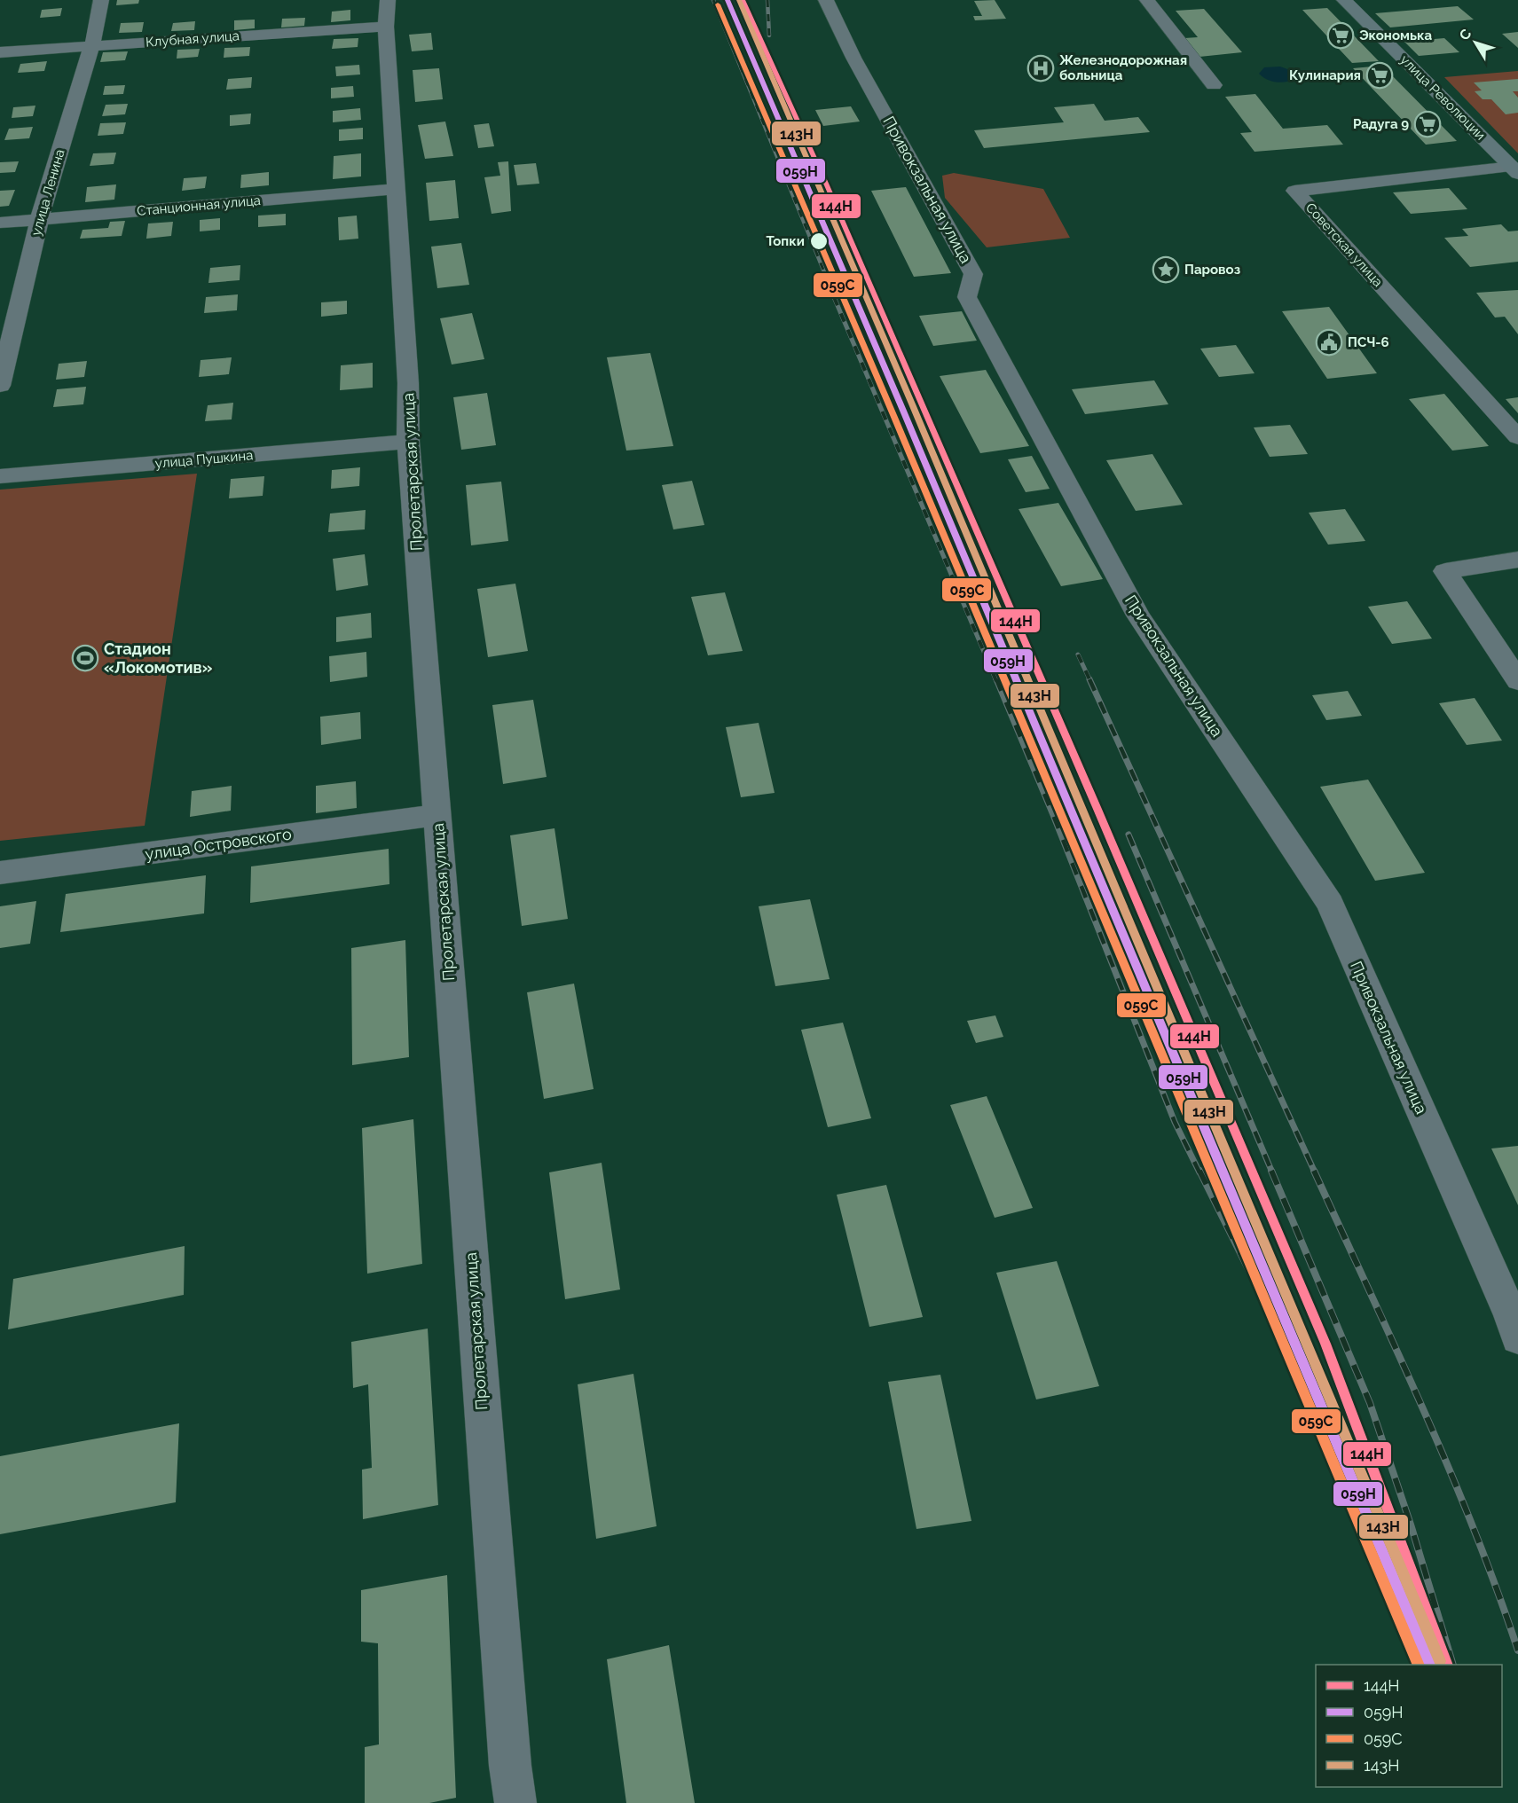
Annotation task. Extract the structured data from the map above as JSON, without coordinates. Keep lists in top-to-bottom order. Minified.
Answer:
{"streets":{"street":["Клубная улица","улица Революции","Привокзальная улица","улица Ленина","Станционная улица","Советская улица","улица Пушкина","Пролетарская улица","улица Островского"]},"crossings":[["Клубная улица","улица Ленина"],["Клубная улица","Пролетарская улица"],["улица Революции","Советская улица"],["улица Ленина","Станционная улица"],["Станционная улица","Пролетарская улица"],["улица Пушкина","Пролетарская улица"],["Пролетарская улица","улица Островского"]],"places":{"supermarket":["Экономька","Кулинария","Радуга 9"],"hospital":["Железнодорожная больница"],"other":["Топки"],"place":["Паровоз"],"public building":["ПСЧ-6"],"sports":["Стадион «Локомотив»"]},"lines":["transit line 144Н","transit line 059Н","transit line 143Н","transit line 059С"],"legend":["144Н","059Н","059С","143Н"],"north":"top left"}
